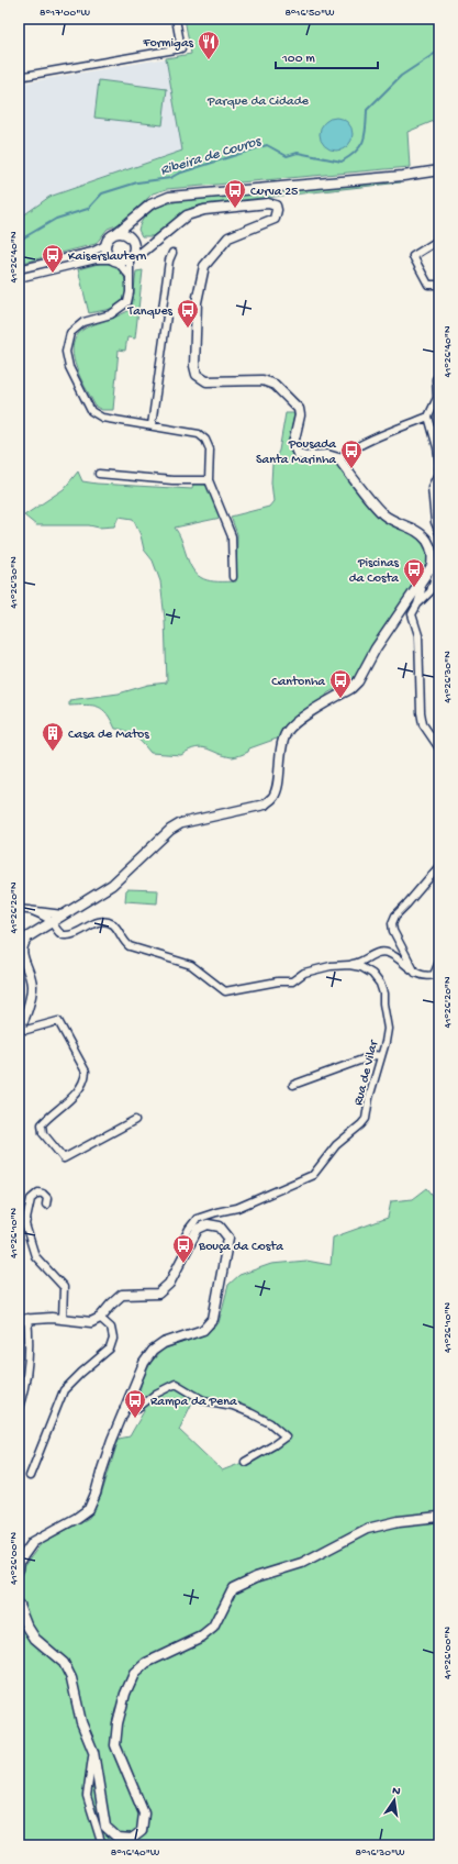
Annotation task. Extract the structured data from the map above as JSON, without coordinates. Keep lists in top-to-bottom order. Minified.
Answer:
{"streets":{"street":["Rua de Vilar"]},"water":["Ribeira de Couros"],"parks":["Parque da Cidade"],"places":{"restaurant":["Formigas"],"bus stop":["Curva 25","Kaiserslautern","Tanques","Pousada Santa Marinha","Piscinas da Costa","Cantonha","Bouça da Costa","Rampa da Pena"],"building":["Casa de Matos"]},"scale_bar":"100 m","north":"top","coordinates":["8°17'00\"W","8°16'50\"W","41°26'40\"N","41°26'30\"N","41°26'20\"N","41°26'10\"N","41°26'00\"N","8°16'40\"W","8°16'30\"W"]}
